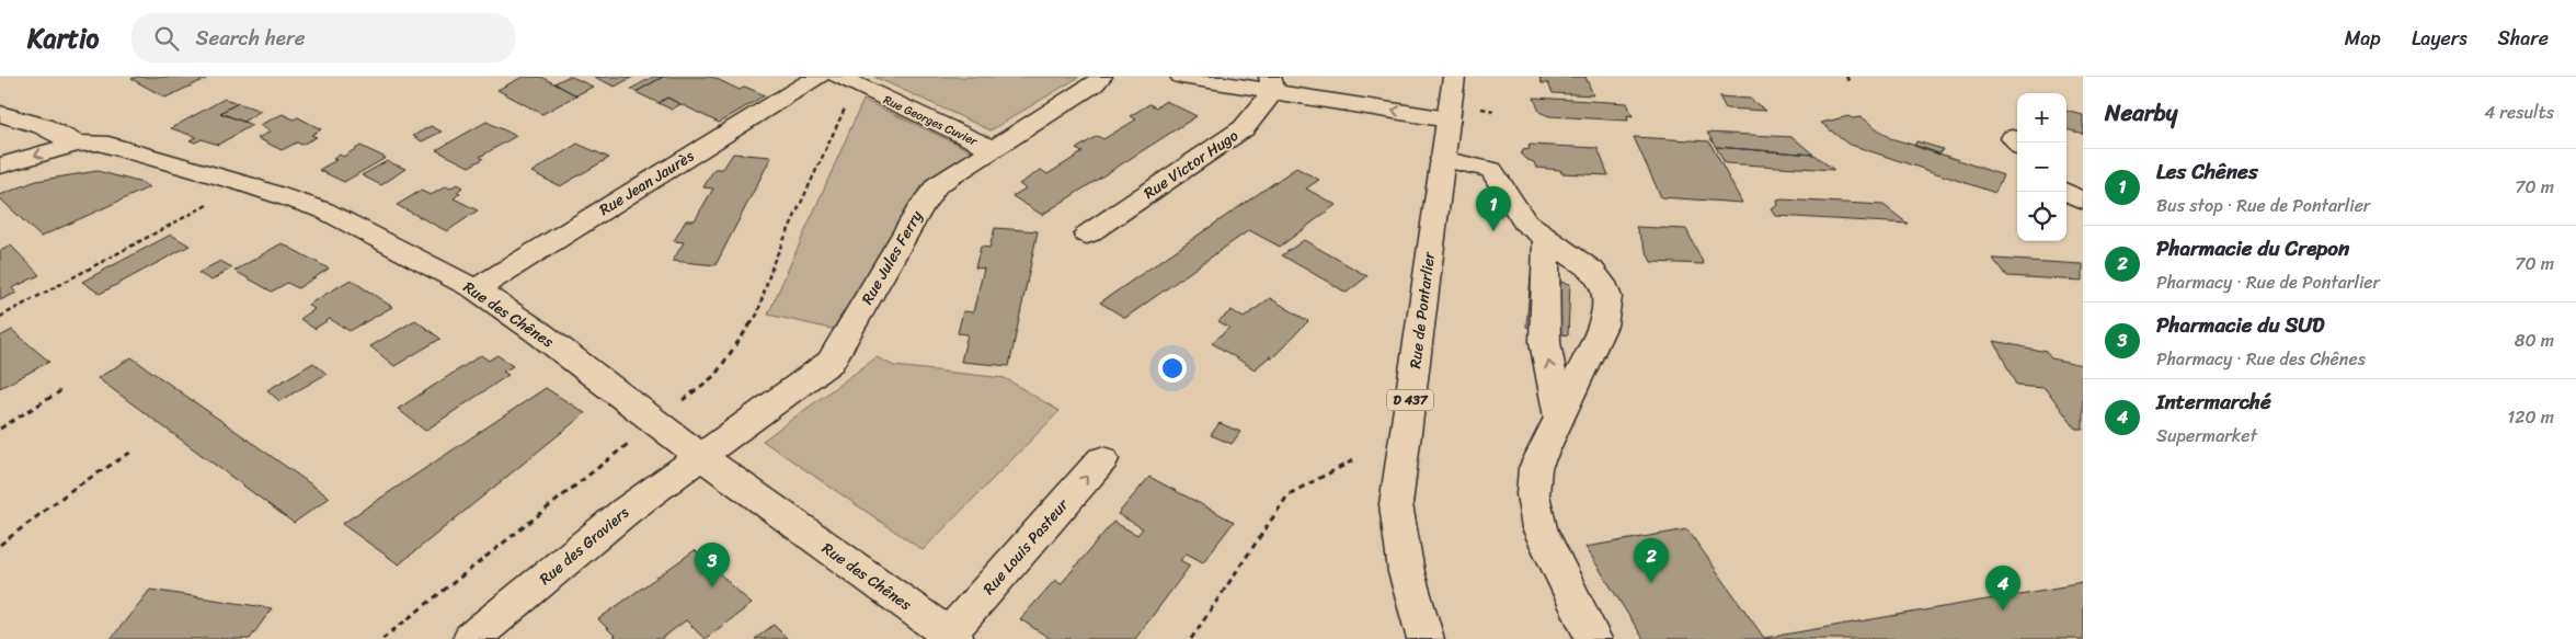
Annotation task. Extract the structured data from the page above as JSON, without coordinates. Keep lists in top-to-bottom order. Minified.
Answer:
{"streets":{"street":["Rue Georges Cuvier","Rue Victor Hugo","Rue Jean Jaurès","Rue Jules Ferry","Rue de Pontarlier","Rue des Chênes","D 437","Rue des Graviers","Rue Louis Pasteur"]},"crossings":[["Rue Georges Cuvier","Rue Jules Ferry"],["Rue Jean Jaurès","Rue des Chênes"],["Rue Jules Ferry","Rue des Chênes"],["Rue Jules Ferry","Rue des Graviers"],["Rue des Chênes","Rue des Graviers"],["Rue des Chênes","Rue Louis Pasteur"]],"one_way":["Rue Louis Pasteur"],"page":{"header":"Kartio","search":"Search here","nav":["Map","Layers","Share"],"heading":["Nearby","4 results"],"map_buttons":["+","−"],"list":[{"mark":"1","name":"Les Chênes","note":"Bus stop · Rue de Pontarlier","value":"70 m"},{"mark":"2","name":"Pharmacie du Crepon","note":"Pharmacy · Rue de Pontarlier","value":"70 m"},{"mark":"3","name":"Pharmacie du SUD","note":"Pharmacy · Rue des Chênes","value":"80 m"},{"mark":"4","name":"Intermarché","note":"Supermarket","value":"120 m"}],"pins":["1","2","3","4"]}}
